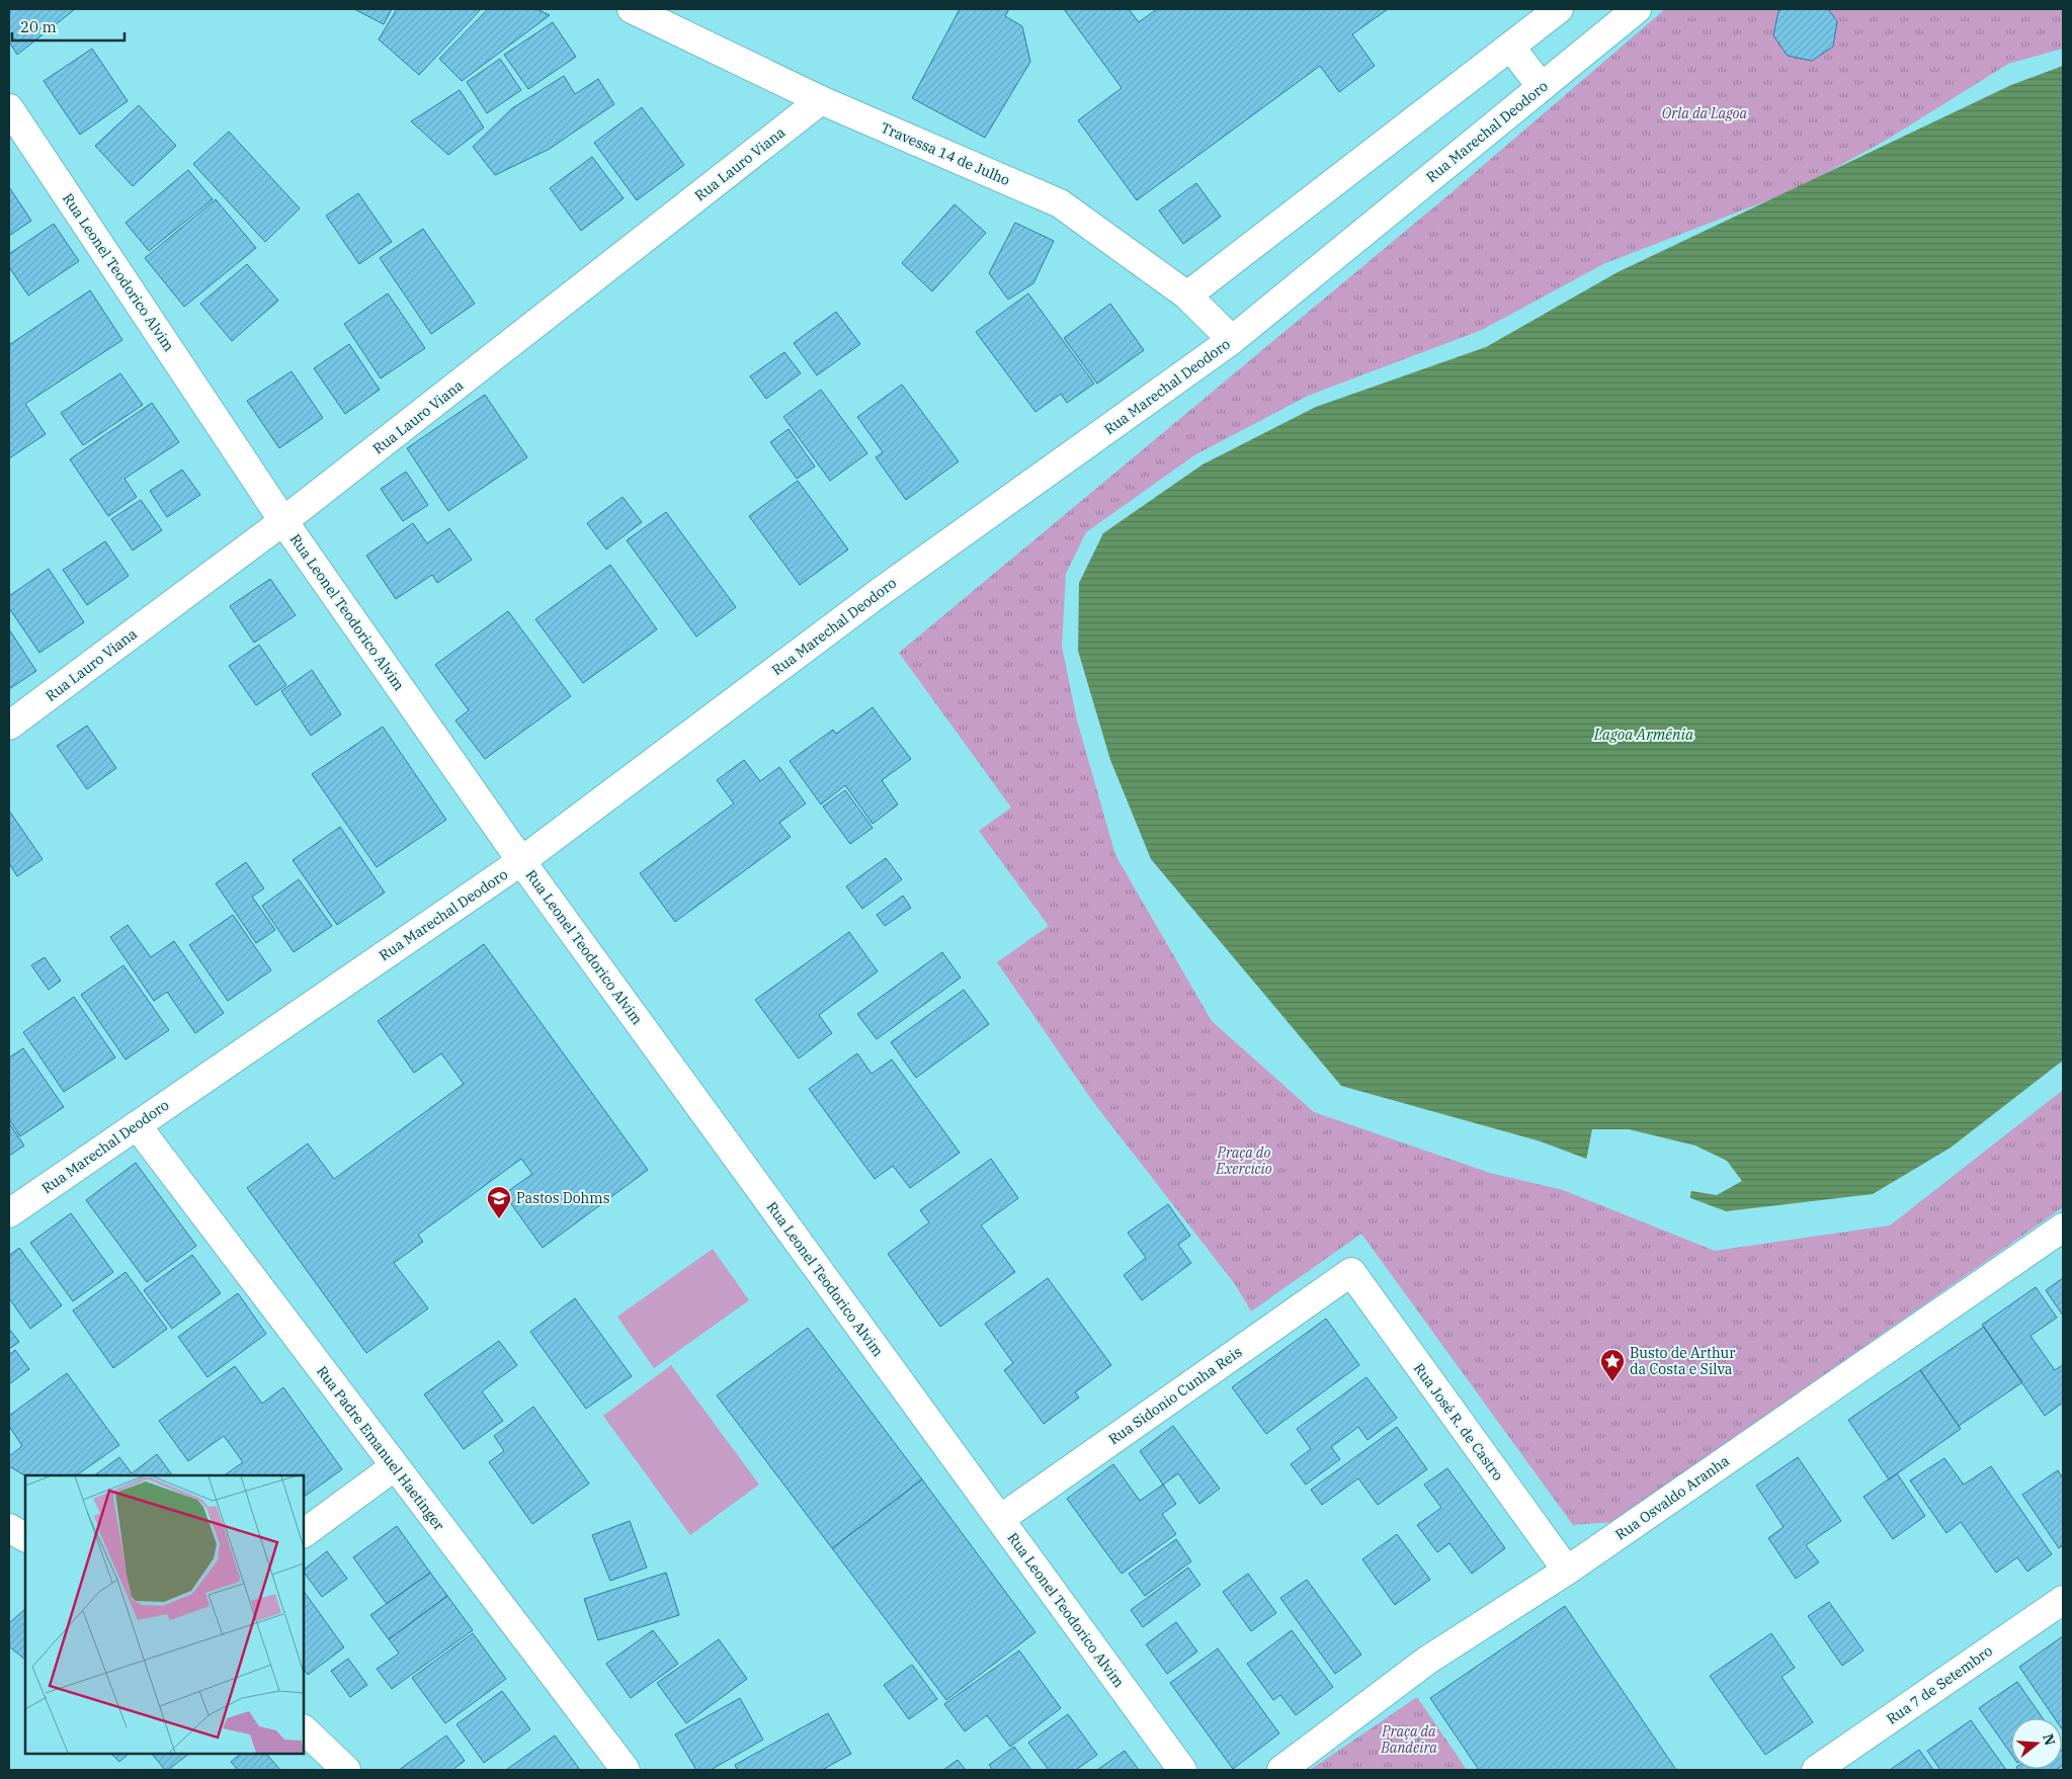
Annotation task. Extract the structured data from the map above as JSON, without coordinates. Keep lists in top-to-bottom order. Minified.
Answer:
{"streets":{"street":["Rua Marechal Deodoro","Travessa 14 de Julho","Rua Lauro Viana","Rua Leonel Teodorico Alvim","Rua Sidonio Cunha Reis","Rua José R. de Castro","Rua Padre Emanuel Haetinger","Rua Osvaldo Aranha","Rua 7 de Setembro"]},"crossings":[["Rua Marechal Deodoro","Travessa 14 de Julho"],["Rua Marechal Deodoro","Rua Leonel Teodorico Alvim"],["Rua Marechal Deodoro","Rua Padre Emanuel Haetinger"],["Travessa 14 de Julho","Rua Lauro Viana"],["Rua Lauro Viana","Rua Leonel Teodorico Alvim"],["Rua Leonel Teodorico Alvim","Rua Sidonio Cunha Reis"],["Rua Sidonio Cunha Reis","Rua José R. de Castro"],["Rua José R. de Castro","Rua Osvaldo Aranha"]],"water":["Lagoa Armênia"],"parks":["Orla da Lagoa","Praça do Exercício","Praça da Bandeira"],"places":{"school or university":["Pastos Dohms"],"place":["Busto de Arthur da Costa e Silva"]},"scale_bar":"20 m","north":"right"}
